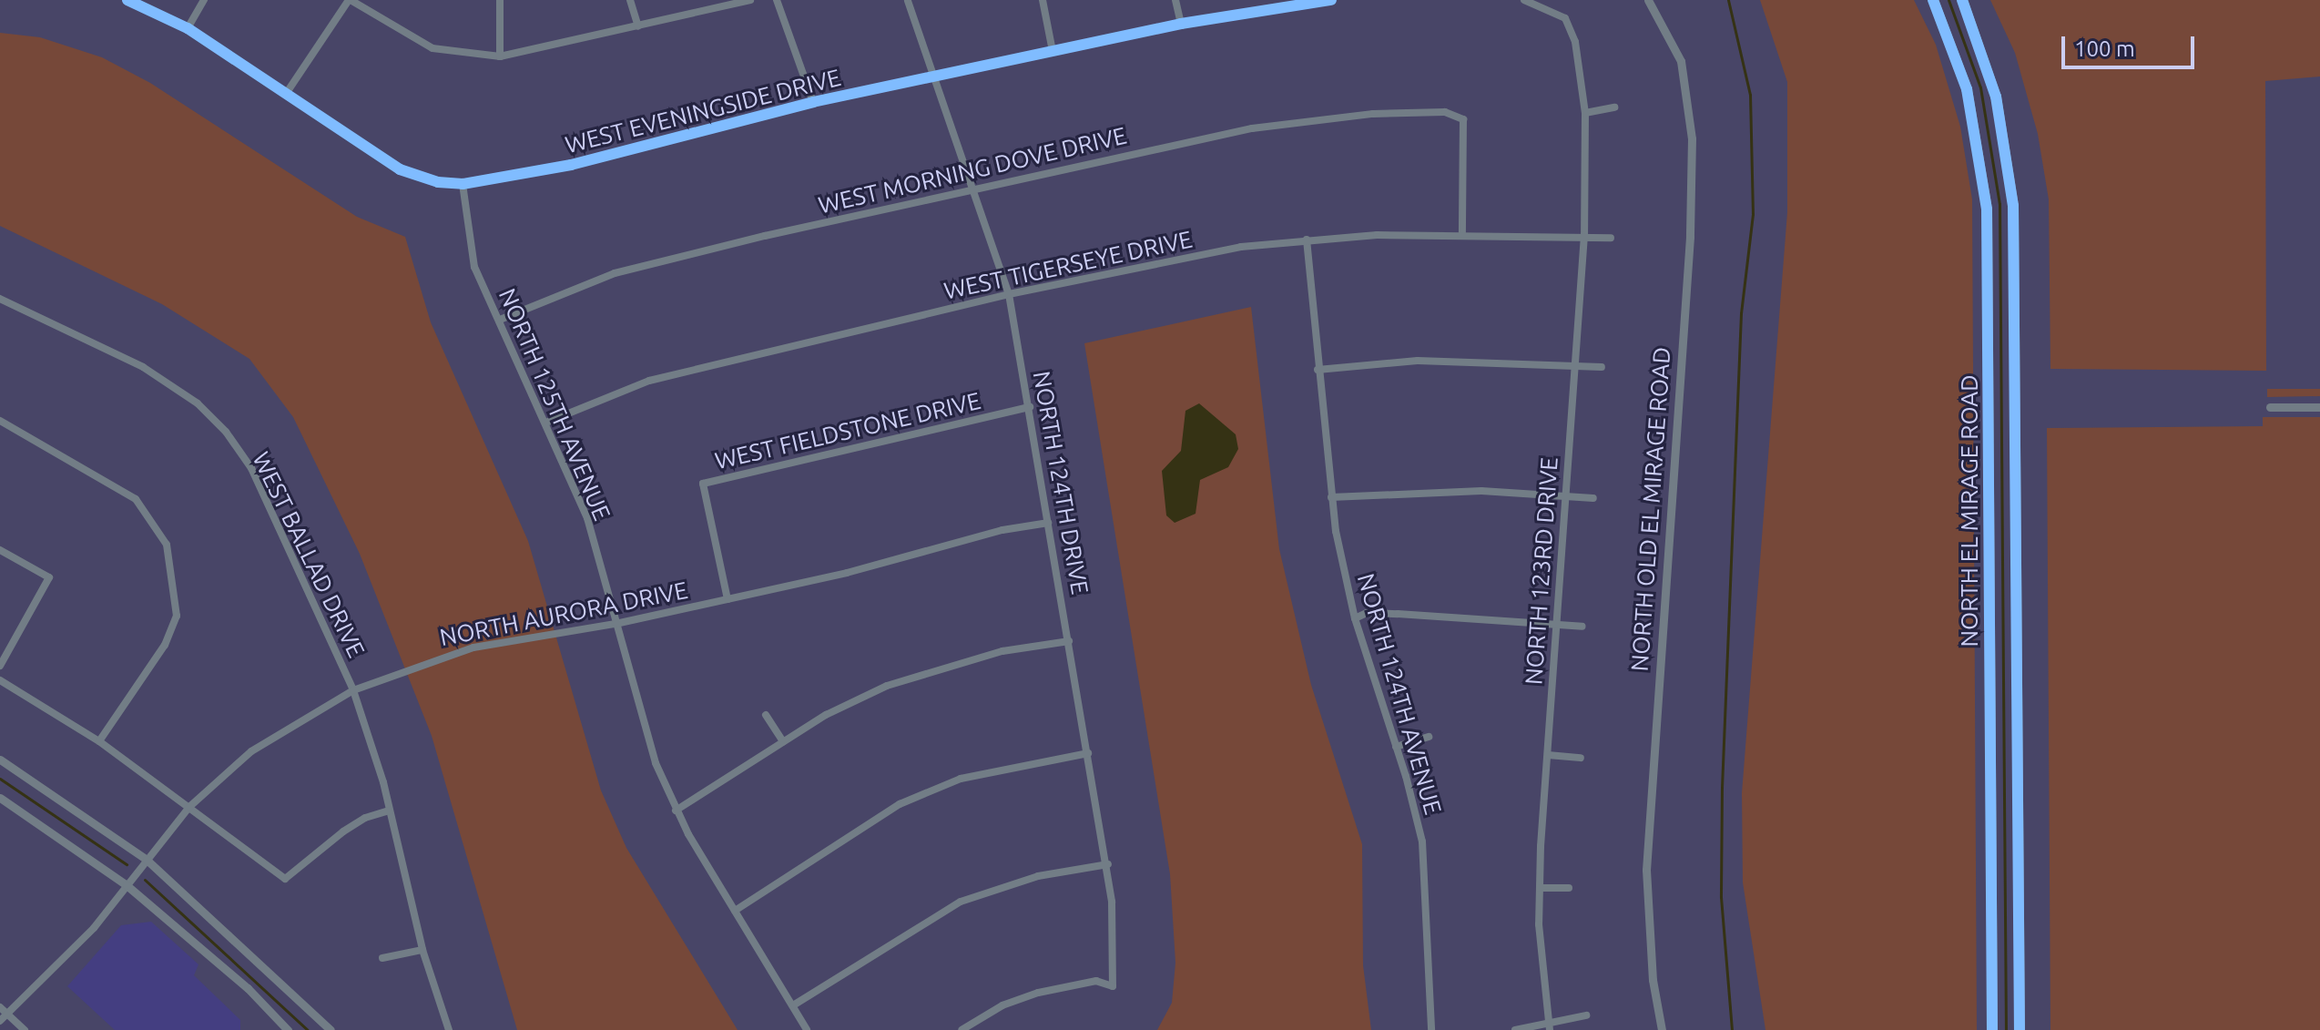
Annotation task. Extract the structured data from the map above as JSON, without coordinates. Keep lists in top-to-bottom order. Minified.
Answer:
{"streets":{"main road":["NORTH EL MIRAGE ROAD"],"street":["WEST EVENINGSIDE DRIVE","WEST MORNING DOVE DRIVE","WEST TIGERSEYE DRIVE","NORTH 125TH AVENUE","WEST FIELDSTONE DRIVE","NORTH 124TH DRIVE","NORTH OLD EL MIRAGE ROAD","WEST BALLAD DRIVE","NORTH 123RD DRIVE","NORTH AURORA DRIVE","NORTH 124TH AVENUE"]},"crossings":[["WEST EVENINGSIDE DRIVE","NORTH 125TH AVENUE"],["WEST EVENINGSIDE DRIVE","NORTH 124TH DRIVE"],["WEST MORNING DOVE DRIVE","WEST TIGERSEYE DRIVE"],["WEST MORNING DOVE DRIVE","NORTH 125TH AVENUE"],["WEST MORNING DOVE DRIVE","NORTH 124TH DRIVE"],["WEST TIGERSEYE DRIVE","NORTH 125TH AVENUE"],["WEST TIGERSEYE DRIVE","NORTH 124TH DRIVE"],["WEST TIGERSEYE DRIVE","NORTH 123RD DRIVE"],["WEST TIGERSEYE DRIVE","NORTH 124TH AVENUE"],["NORTH 125TH AVENUE","NORTH AURORA DRIVE"],["WEST FIELDSTONE DRIVE","NORTH 124TH DRIVE"],["WEST FIELDSTONE DRIVE","NORTH AURORA DRIVE"],["NORTH 124TH DRIVE","NORTH AURORA DRIVE"],["WEST BALLAD DRIVE","NORTH AURORA DRIVE"]],"scale_bar":"100 m"}
